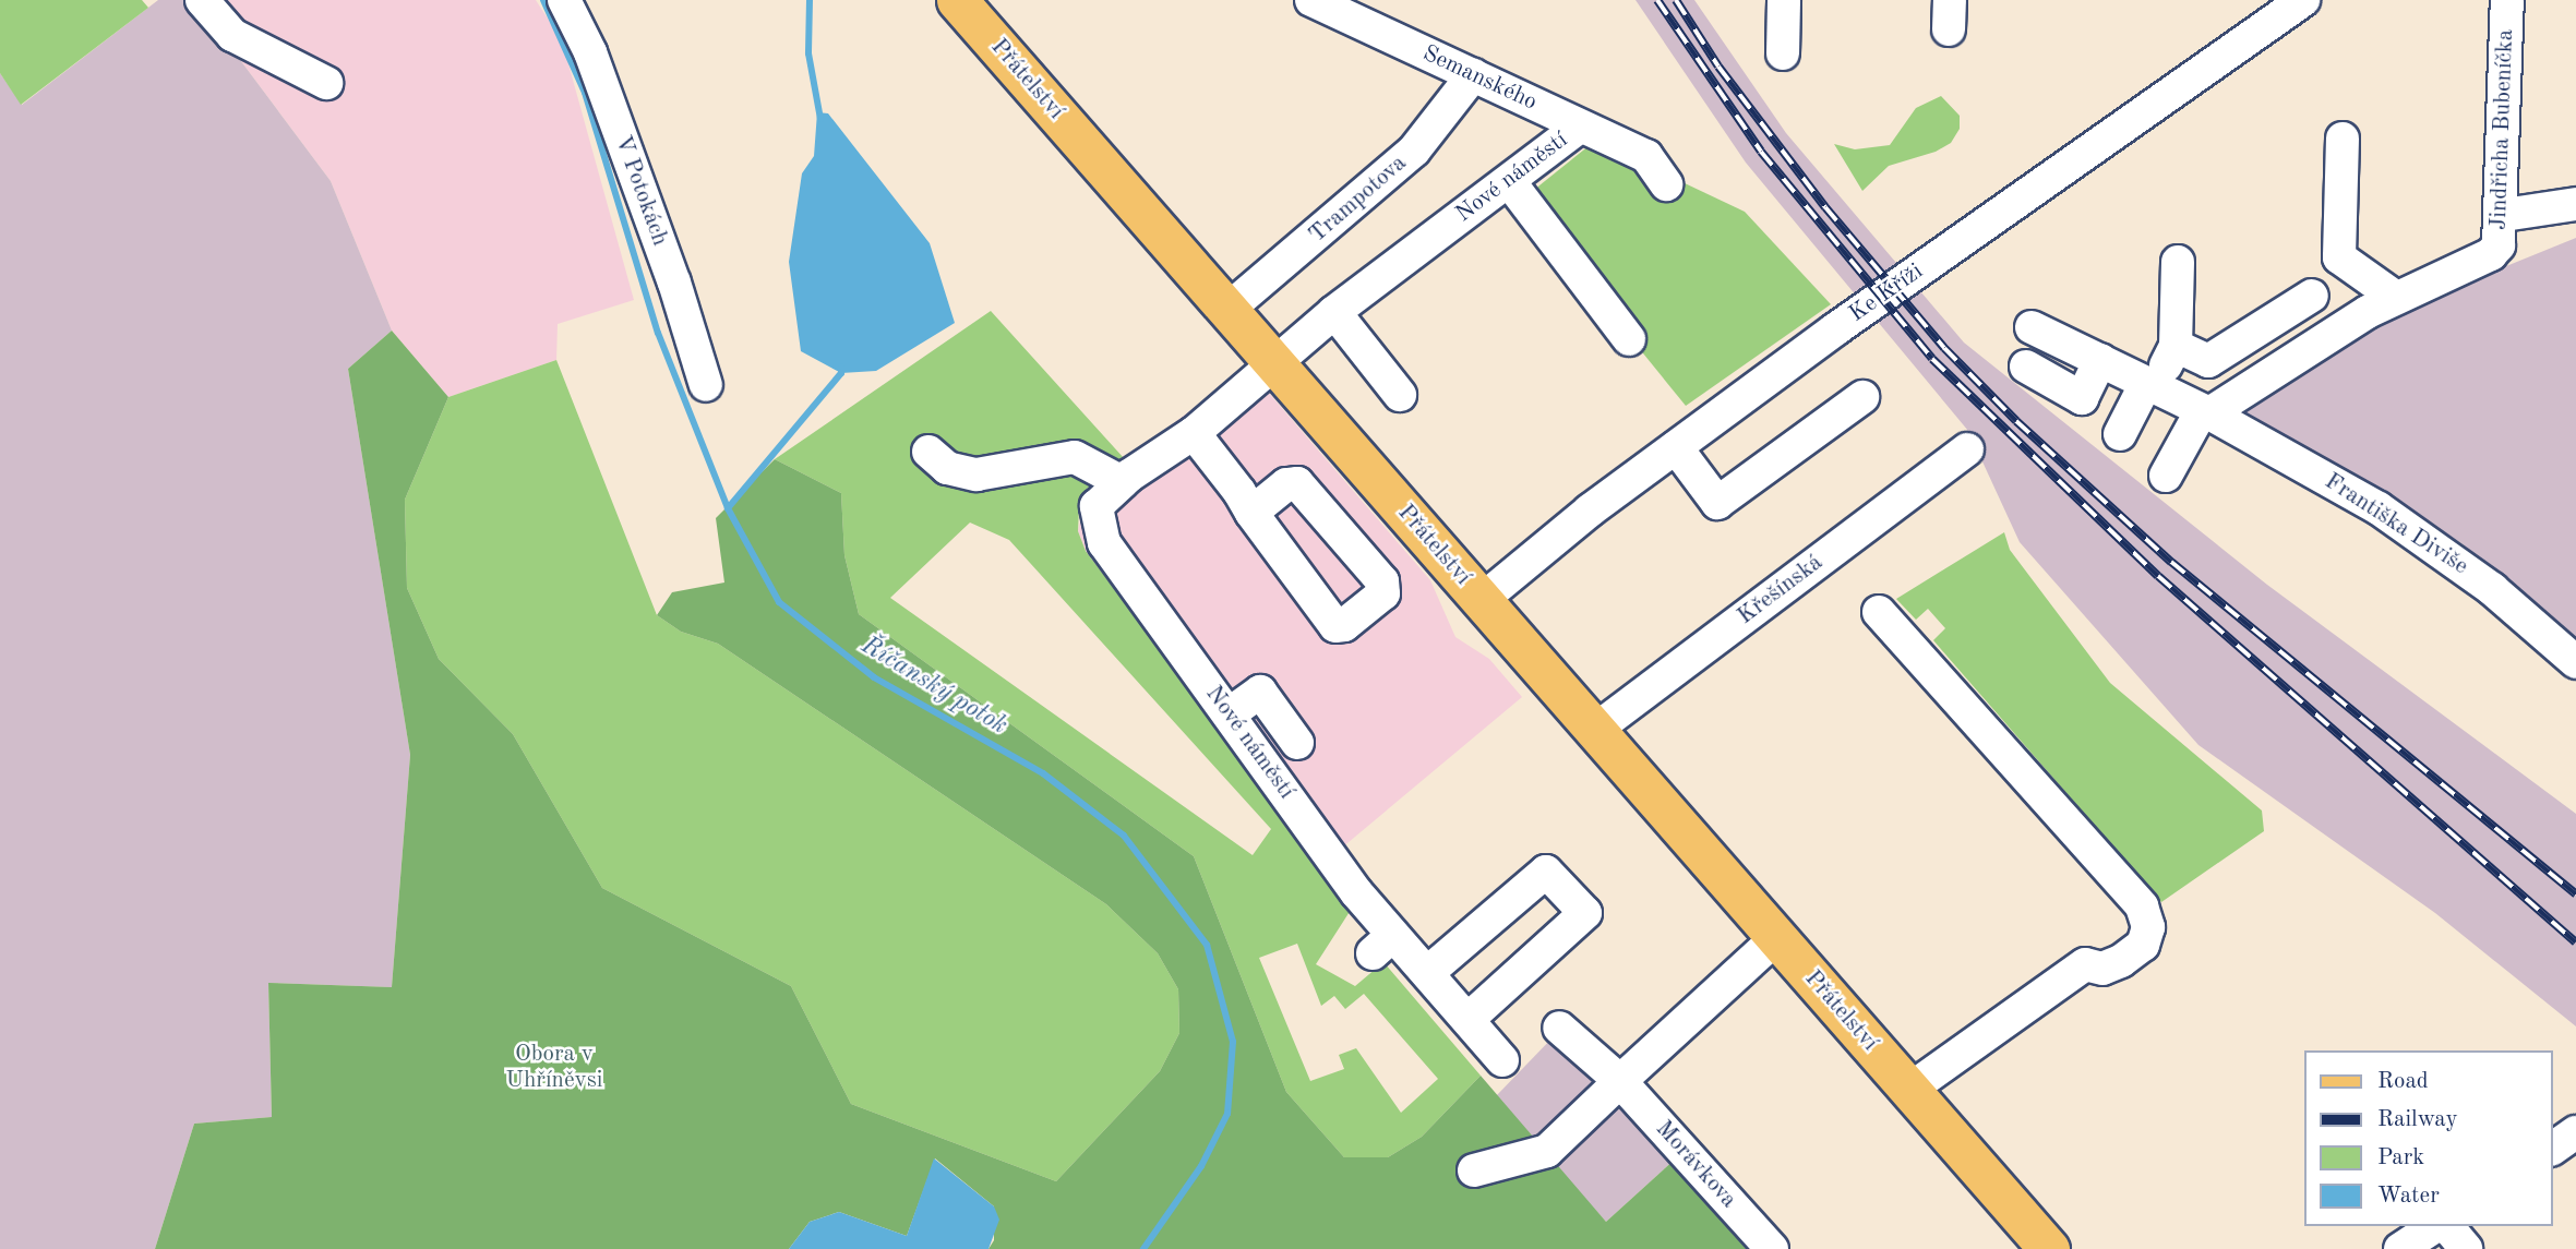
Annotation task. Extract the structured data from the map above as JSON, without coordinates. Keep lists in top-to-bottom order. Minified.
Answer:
{"streets":{"main road":["Přátelství"],"street":["Semanského","Jindřicha Bubeníčka","Nové náměstí","V Potokách","Trampotova","Ke Kříži","Františka Diviše","Křešínská","Morávkova"]},"crossings":[["Semanského","Nové náměstí"],["Semanského","Trampotova"],["Přátelství","Nové náměstí"],["Přátelství","Trampotova"],["Přátelství","Ke Kříži"],["Přátelství","Křešínská"],["Jindřicha Bubeníčka","Františka Diviše"]],"water":["Říčanský potok"],"parks":["Obora v Uhříněvsi"],"legend":["Road","Railway","Park","Water"]}
